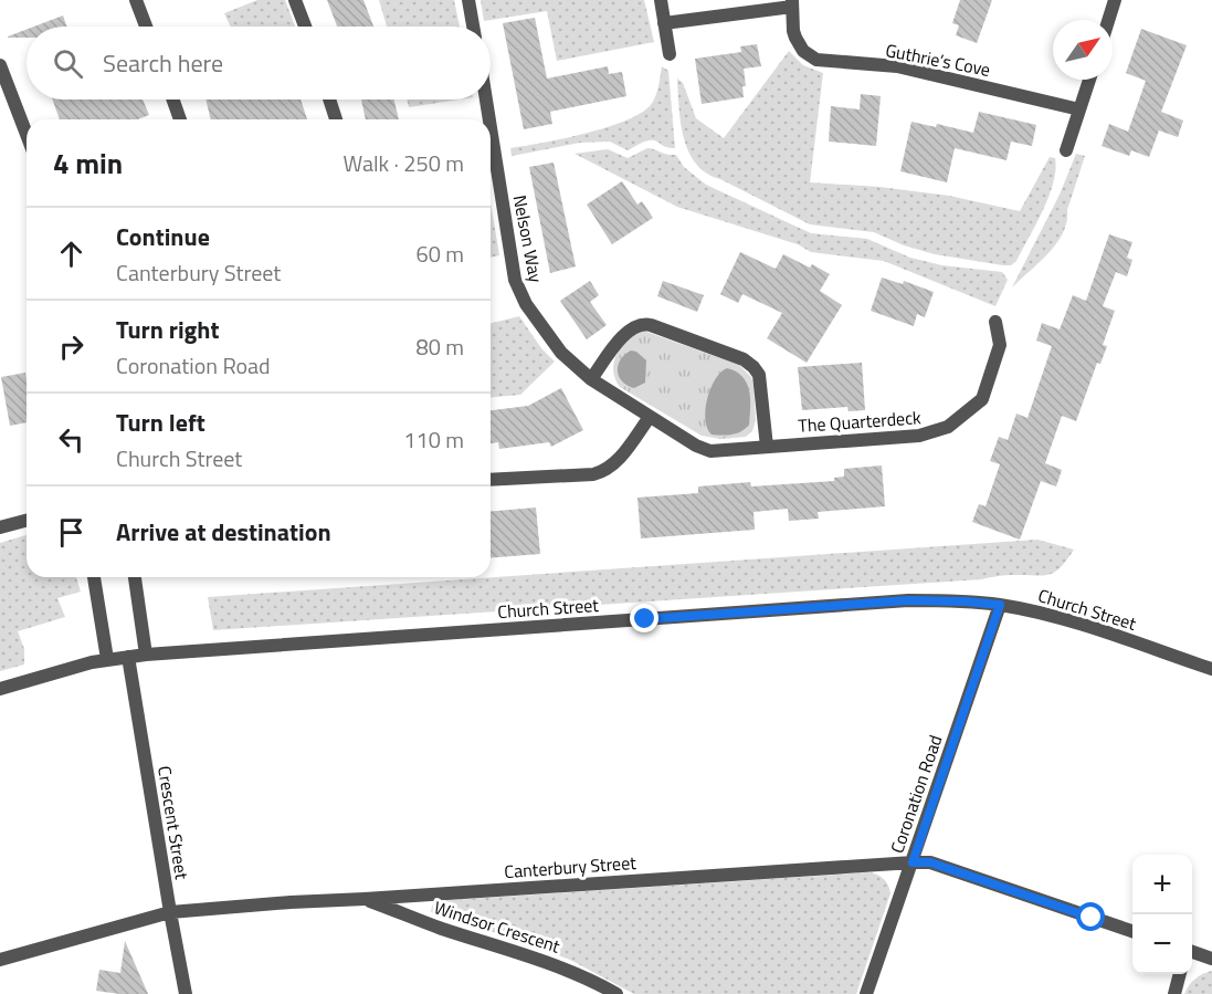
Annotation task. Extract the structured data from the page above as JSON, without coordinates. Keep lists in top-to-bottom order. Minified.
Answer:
{"streets":{"street":["Guthrie’s Cove","Nelson Way","The Quarterdeck","Church Street","Coronation Road","Crescent Street","Canterbury Street","Windsor Crescent"]},"crossings":[["Nelson Way","The Quarterdeck"],["Church Street","Coronation Road"],["Church Street","Crescent Street"],["Coronation Road","Canterbury Street"],["Crescent Street","Canterbury Street"],["Canterbury Street","Windsor Crescent"]],"north":"top right","page":{"search":"Search here","heading":["4 min","Walk · 250 m"],"list":[["Continue","Canterbury Street","60 m"],["Turn right","Coronation Road","80 m"],["Turn left","Church Street","110 m"],"Arrive at destination"],"map_buttons":["+","−"]}}
